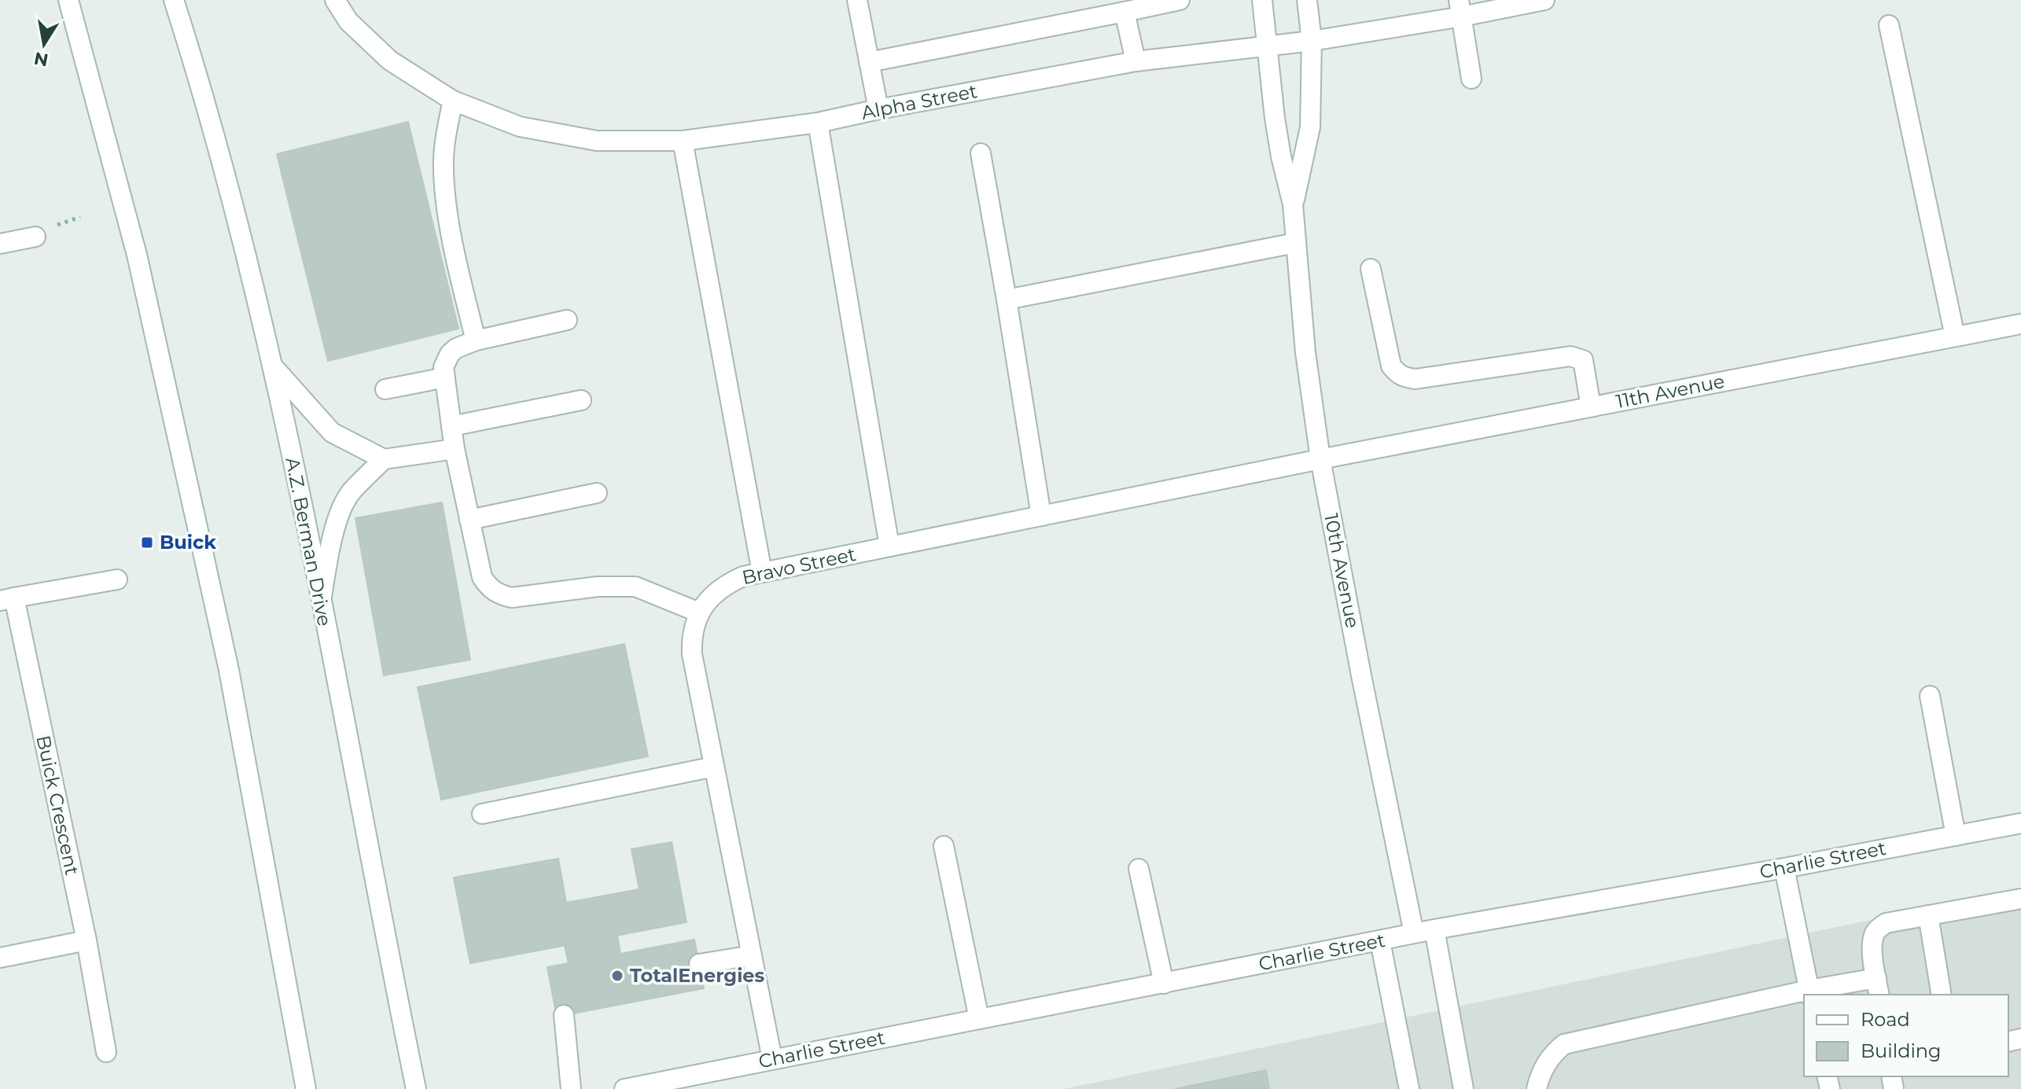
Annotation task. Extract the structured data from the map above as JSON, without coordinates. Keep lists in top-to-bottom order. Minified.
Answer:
{"streets":{"main road":["Alpha Street","11th Avenue","A.Z. Berman Drive","Bravo Street","10th Avenue","Buick Crescent","Charlie Street"]},"crossings":[["Alpha Street","10th Avenue"],["11th Avenue","Bravo Street"],["11th Avenue","10th Avenue"],["Bravo Street","10th Avenue"],["Bravo Street","Charlie Street"],["10th Avenue","Charlie Street"]],"places":{"transit":["Buick"],"other":["TotalEnergies"]},"legend":["Road","Building"],"north":"bottom"}
